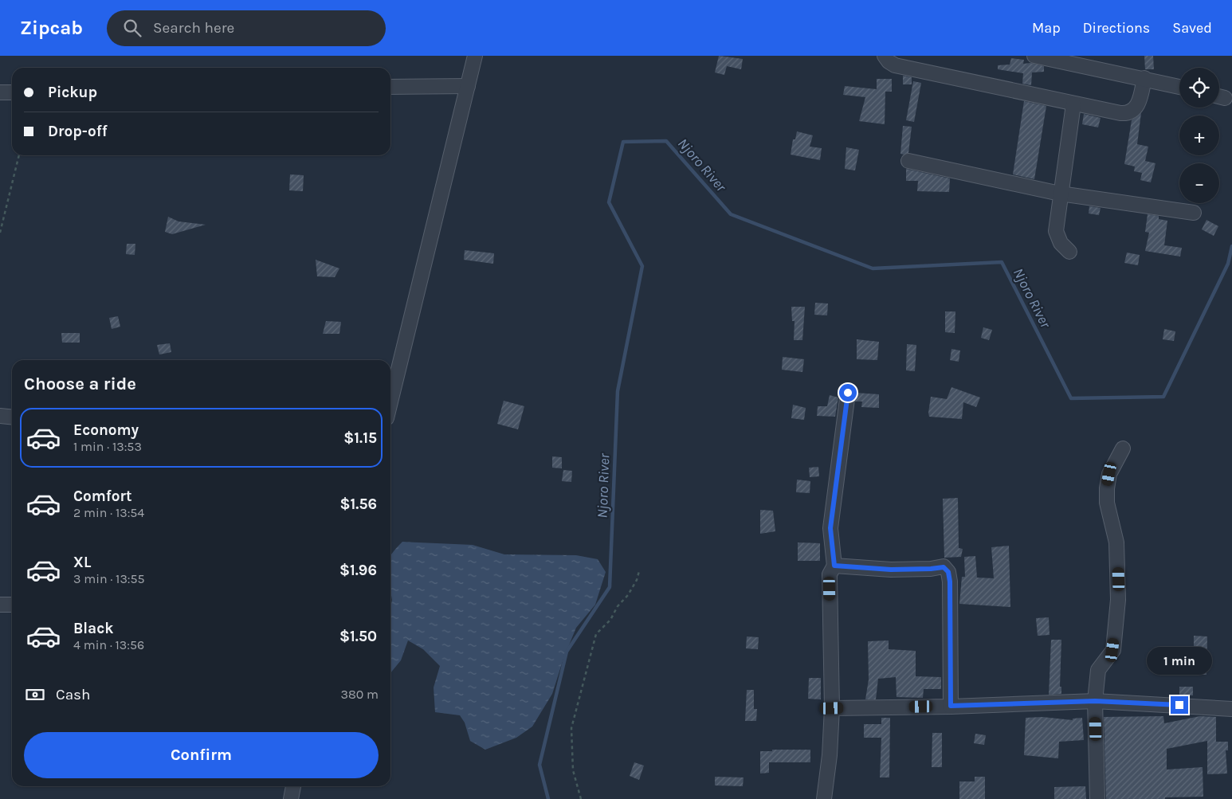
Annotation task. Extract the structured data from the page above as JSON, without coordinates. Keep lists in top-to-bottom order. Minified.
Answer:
{"water":["Njoro River"],"page":{"header":"Zipcab","search":"Search here","nav":["Map","Directions","Saved"],"map_buttons":["+","−"],"banner":["Pickup","Drop-off"],"heading":"Choose a ride","list":[{"name":"Economy","note":"1 min · 13:53","value":"$1.15"},{"name":"Comfort","note":"2 min · 13:54","value":"$1.56"},{"name":"XL","note":"3 min · 13:55","value":"$1.96"},{"name":"Black","note":"4 min · 13:56","value":"$1.50"}],"bubble":"1 min","pay":["Cash","380 m"],"buttons":"Confirm"}}
